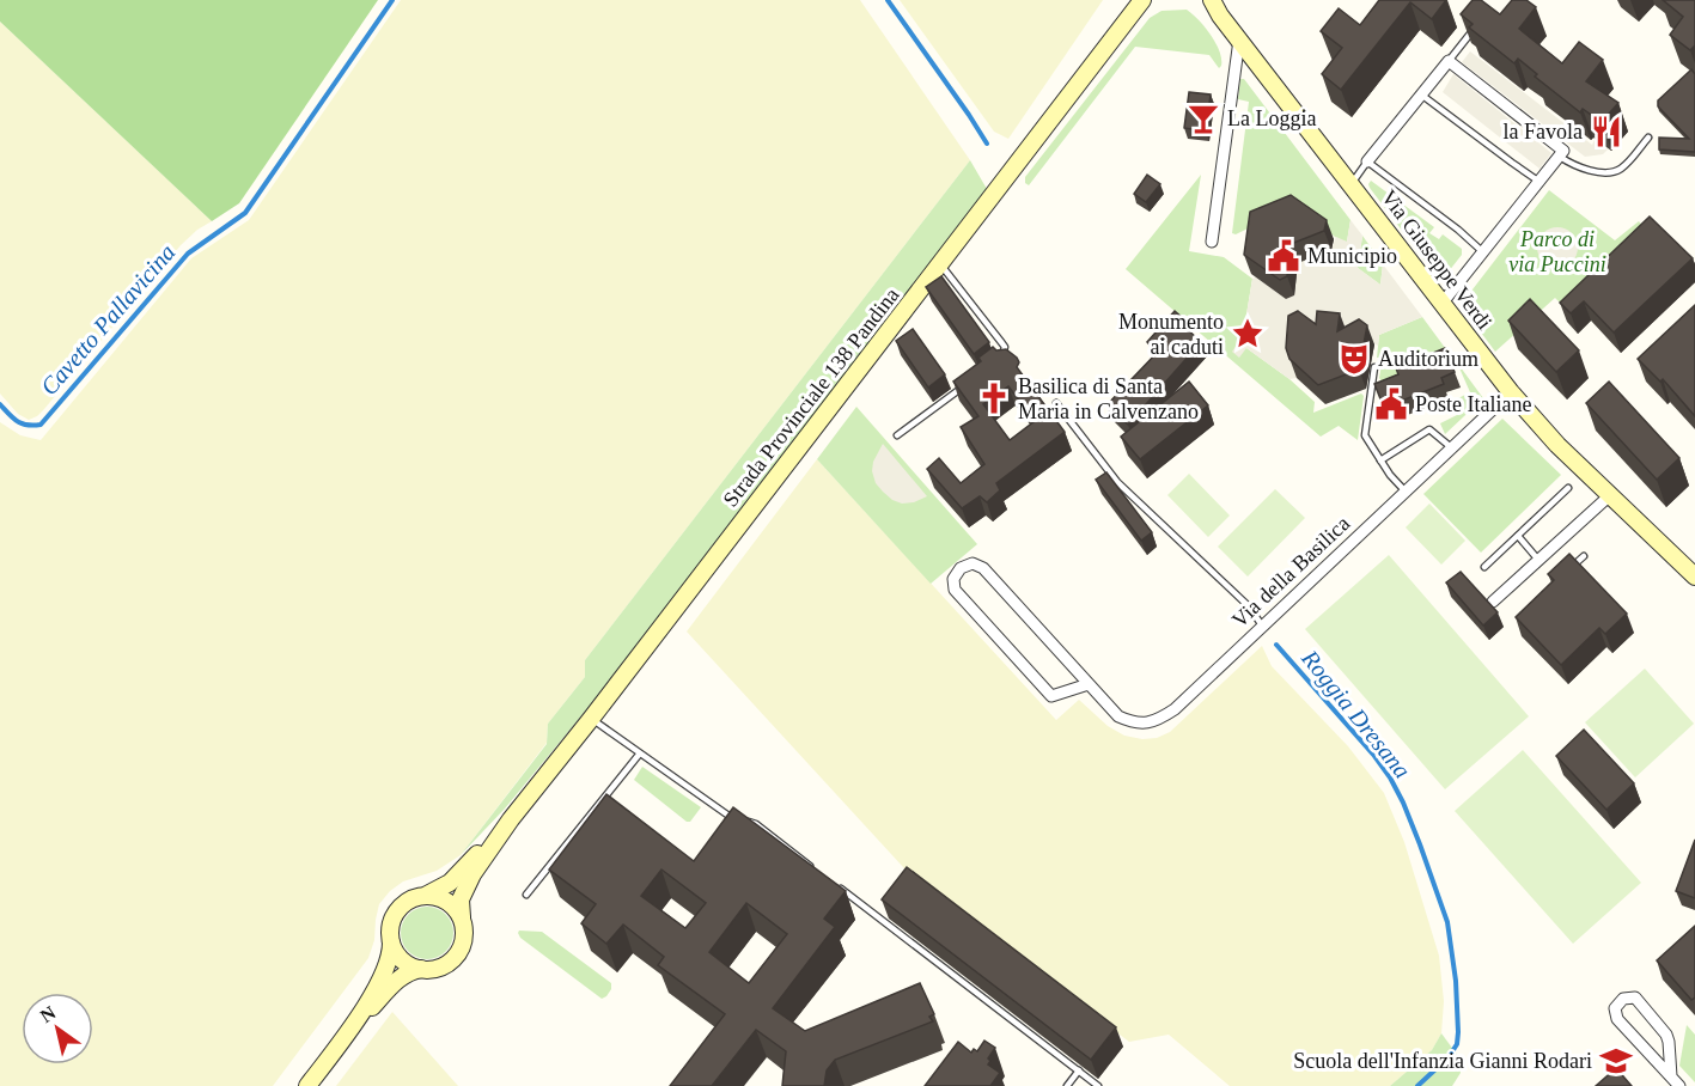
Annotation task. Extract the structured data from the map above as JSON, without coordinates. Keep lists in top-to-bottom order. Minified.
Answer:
{"streets":{"street":["Via Giuseppe Verdi","Strada Provinciale 138 Pandina","Via della Basilica"]},"crossings":[["Via Giuseppe Verdi","Via della Basilica"]],"water":["Cavetto Pallavicina","Roggia Dresana"],"parks":["Parco di via Puccini"],"places":{"bar":["La Loggia"],"restaurant":["la Favola"],"public building":["Municipio","Poste Italiane"],"place":["Monumento ai caduti"],"theatre":["Auditorium"],"church":["Basilica di Santa Maria in Calvenzano"],"school or university":["Scuola dell'Infanzia Gianni Rodari"]},"north":"top left"}
